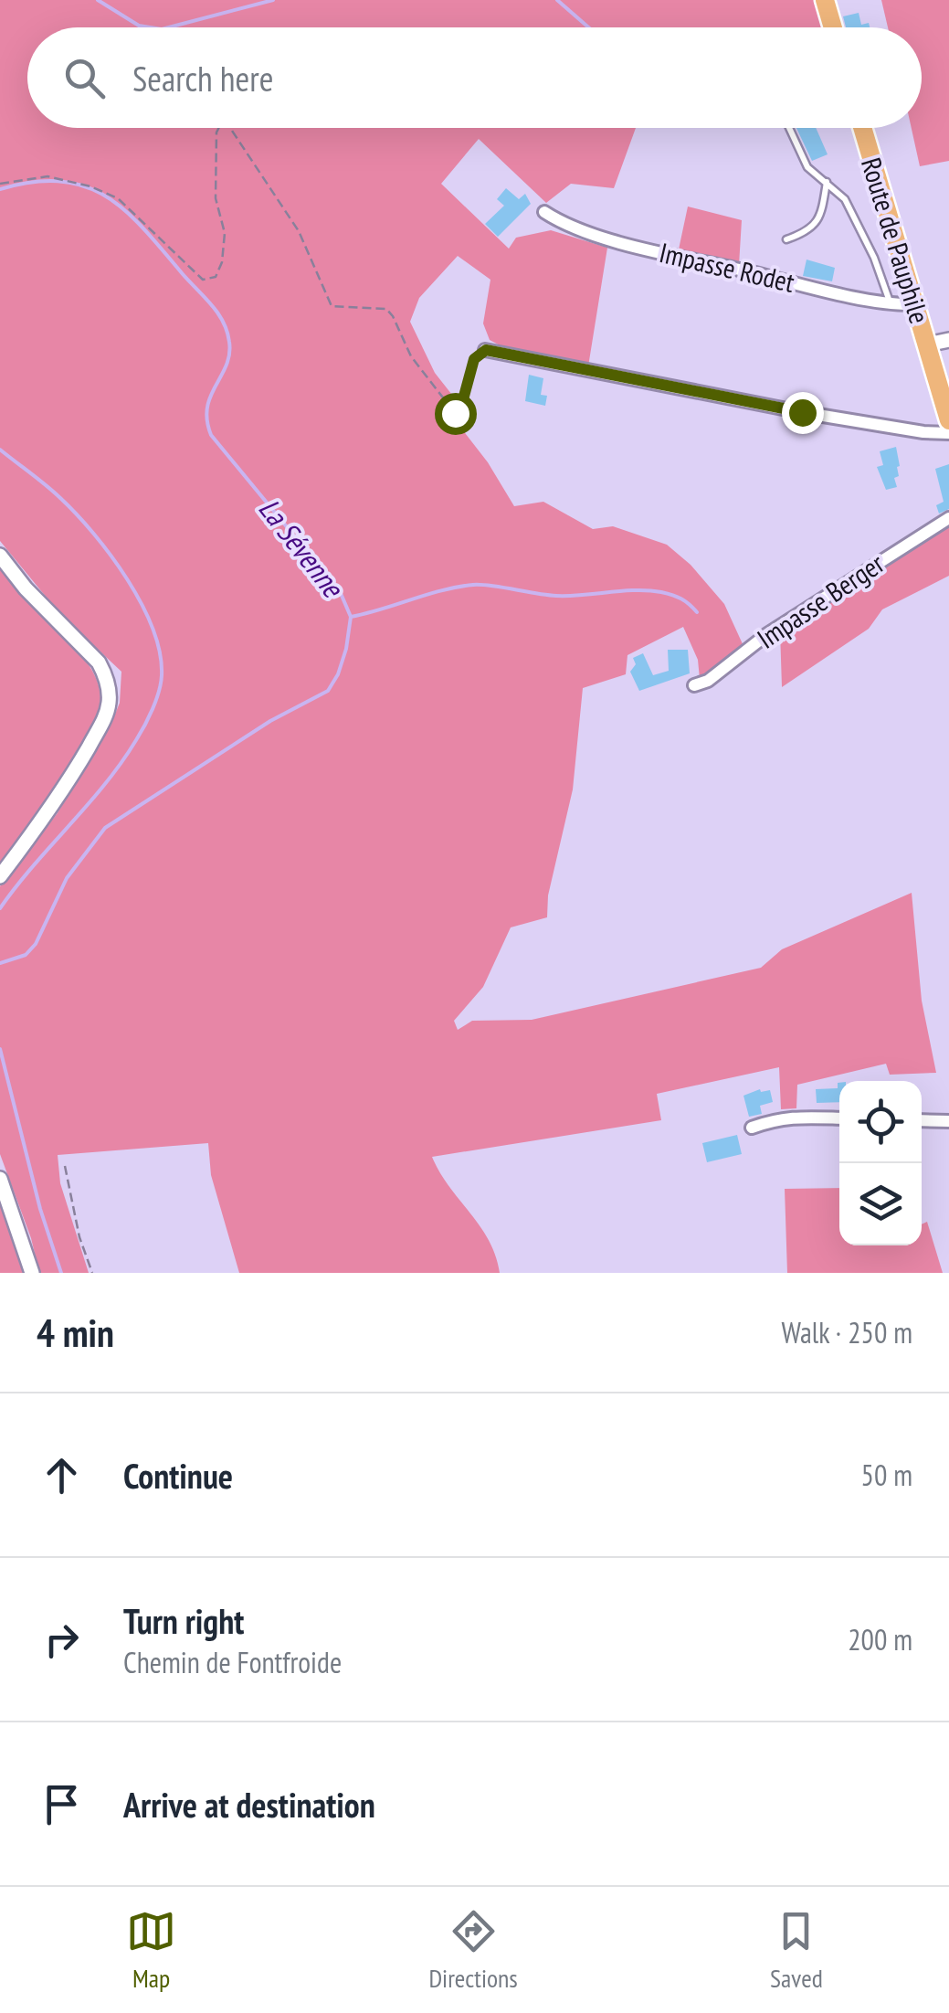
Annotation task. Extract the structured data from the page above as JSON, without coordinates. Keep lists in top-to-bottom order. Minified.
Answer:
{"streets":{"main road":["Route de Pauphile"],"street":["Impasse Rodet","Impasse Berger"]},"crossings":[["Route de Pauphile","Impasse Rodet"]],"water":["La Sévenne"],"page":{"search":"Search here","heading":["4 min","Walk · 250 m"],"list":[["Continue","50 m"],["Turn right","Chemin de Fontfroide","200 m"],"Arrive at destination"],"nav":["Map","Directions","Saved"]}}
